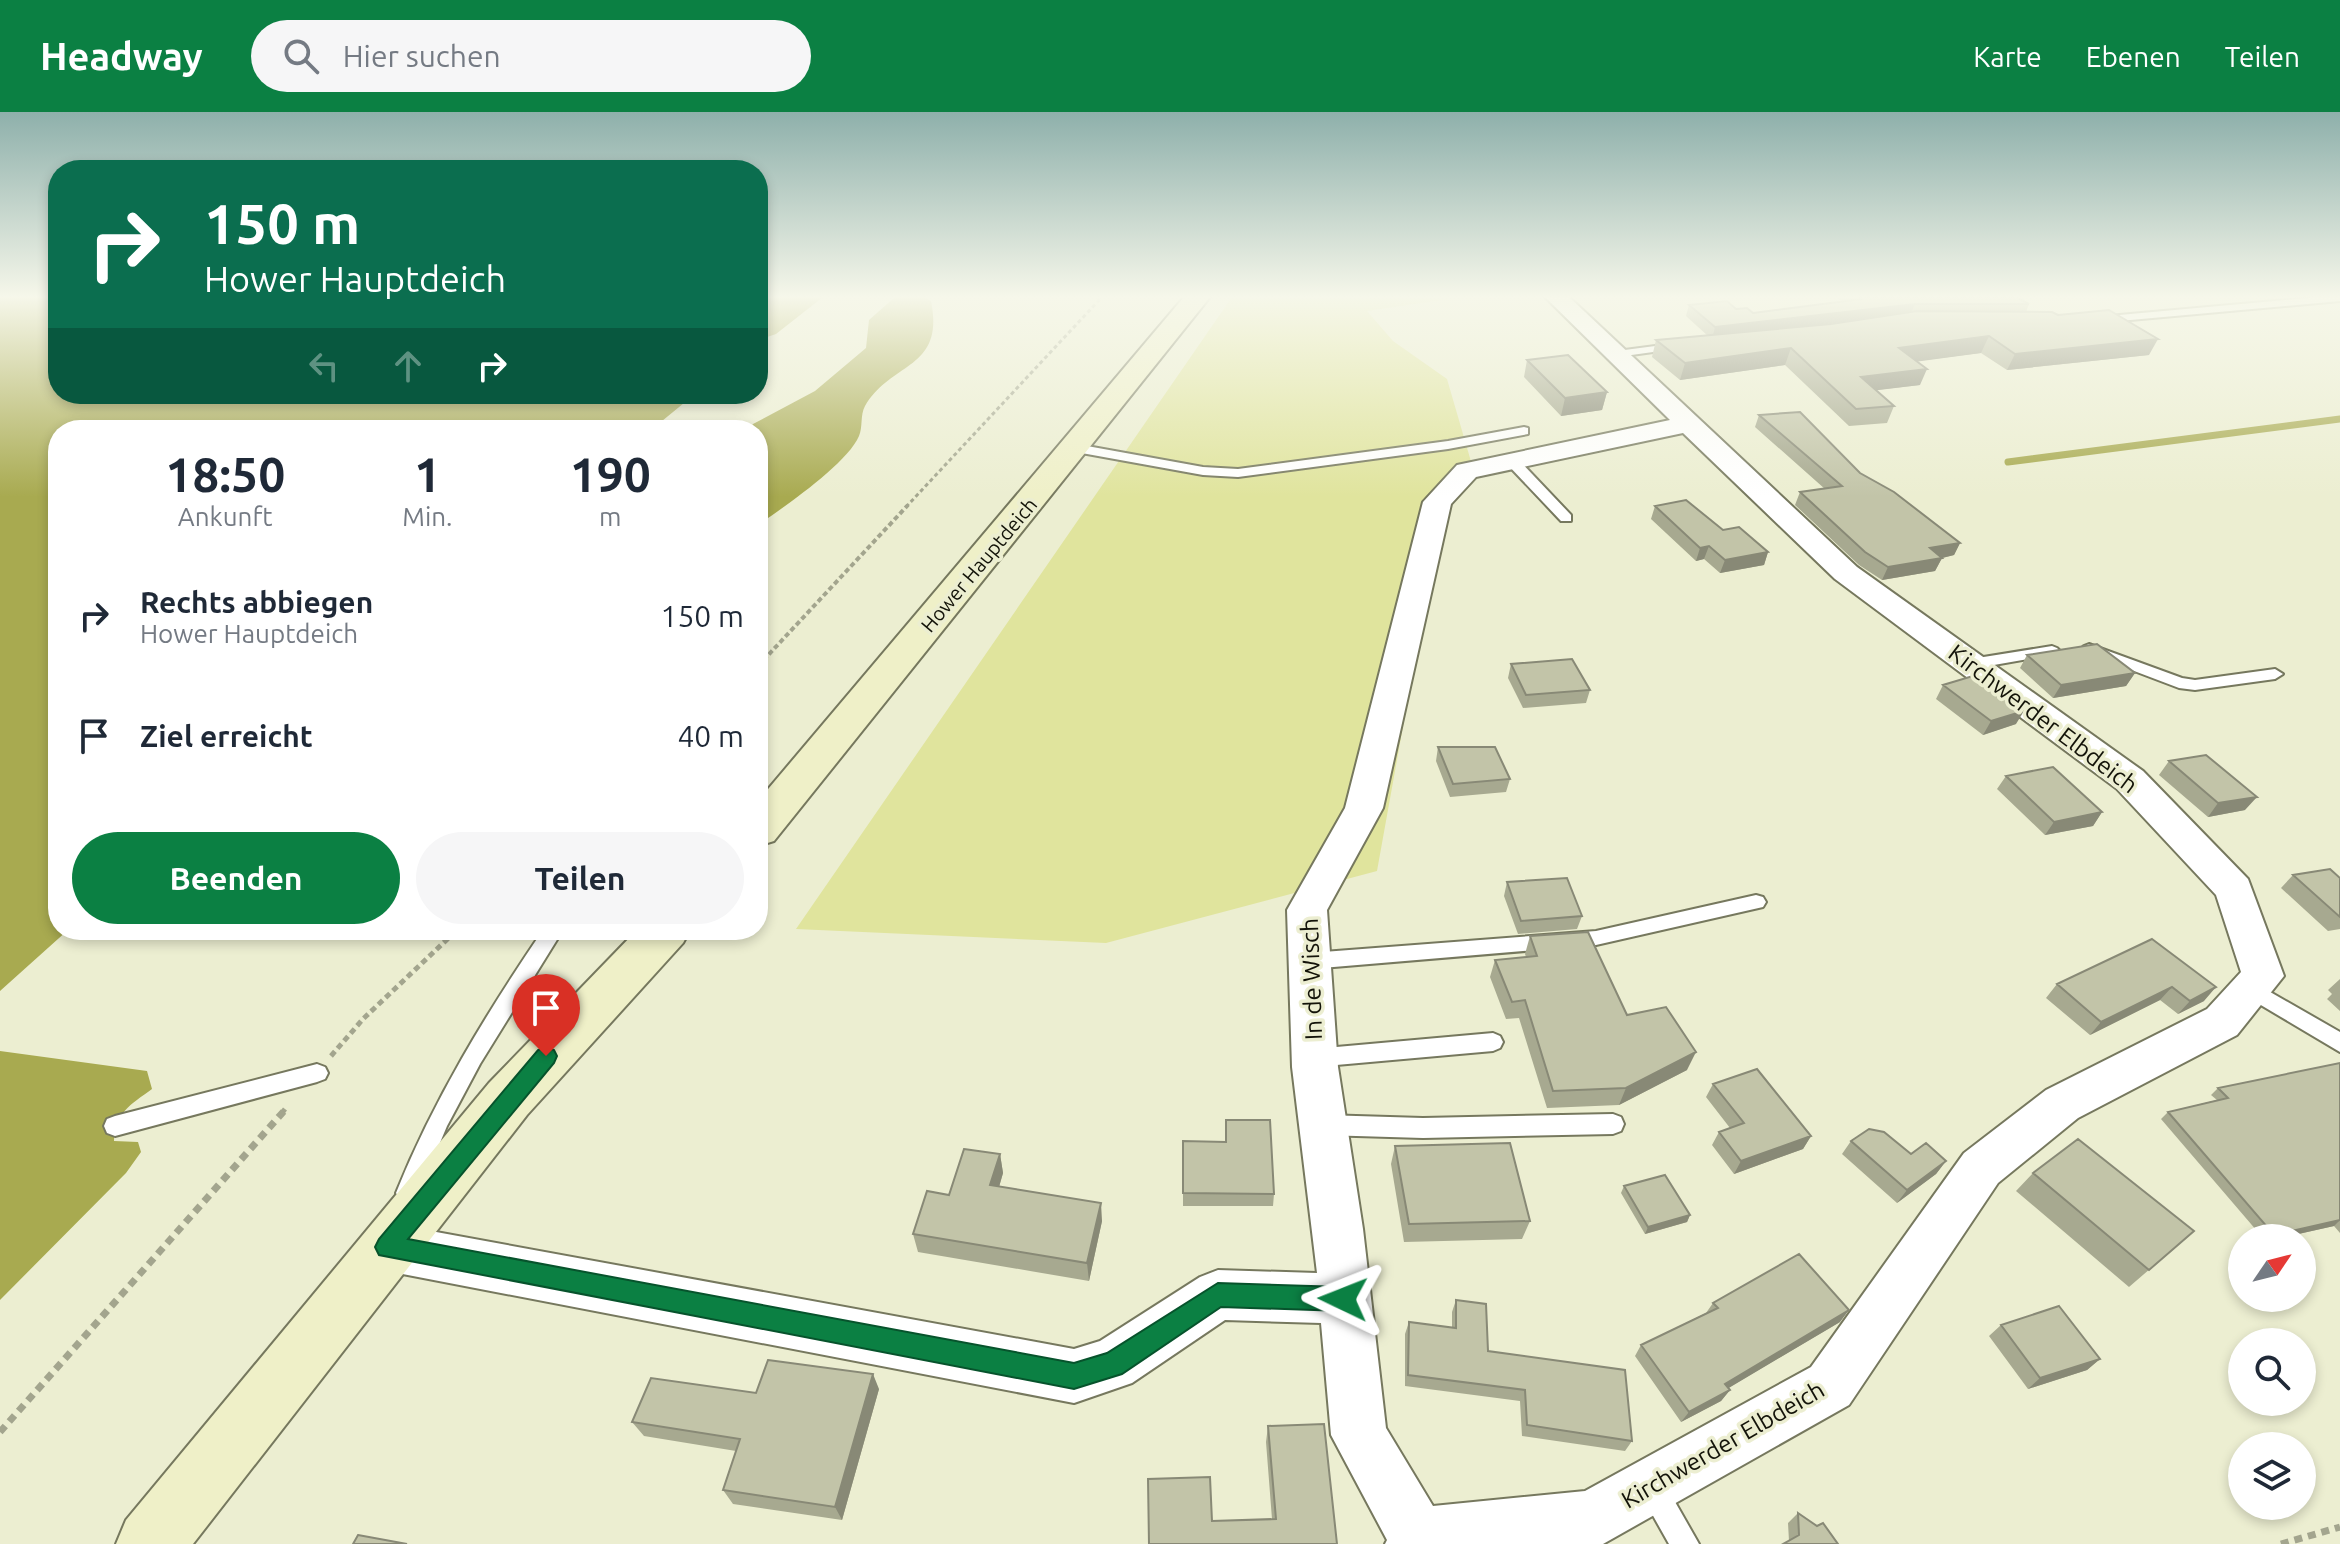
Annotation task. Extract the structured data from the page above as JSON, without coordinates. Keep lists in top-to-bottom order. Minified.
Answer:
{"streets":{"street":["Hower Hauptdeich","Kirchwerder Elbdeich","In de Wisch"]},"crossings":[["Kirchwerder Elbdeich","In de Wisch"]],"north":"top right","page":{"header":"Headway","search":"Hier suchen","nav":["Karte","Ebenen","Teilen"],"turn":["150 m","Hower Hauptdeich"],"eta":["18:50","Ankunft","1","Min.","190","m"],"list":[{"name":"Rechts abbiegen","note":"Hower Hauptdeich","value":"150 m"},{"name":"Ziel erreicht","value":"40 m"}],"buttons":["Beenden","Teilen"]}}
